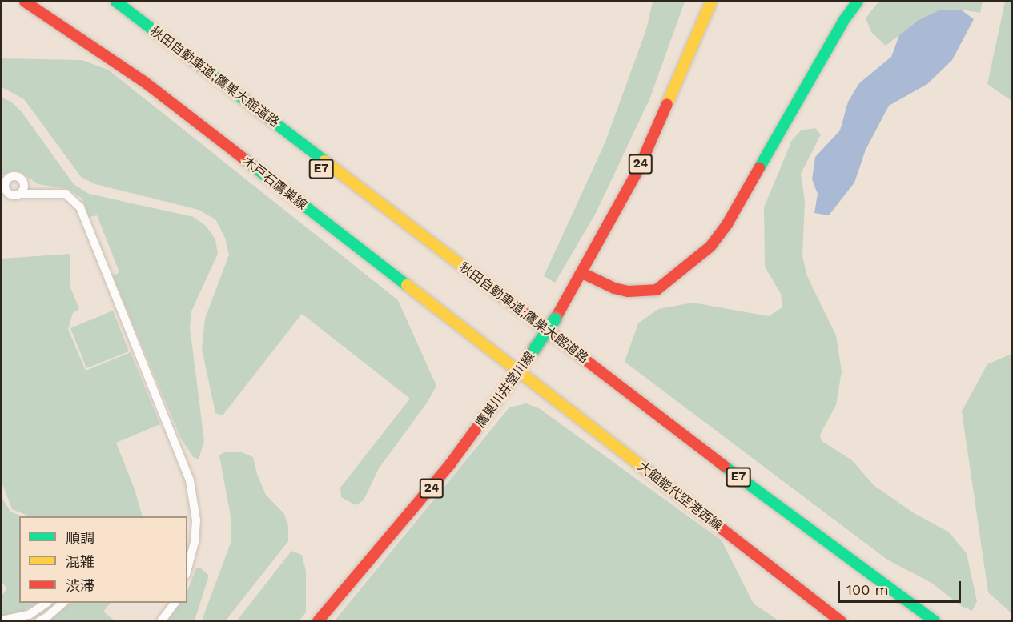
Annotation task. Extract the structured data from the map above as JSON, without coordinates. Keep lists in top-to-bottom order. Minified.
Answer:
{"streets":{"main road":["秋田自動車道;鷹巣大館道路","24","E7","木戸石鷹巣線","鷹巣川井堂川線","大館能代空港西線"]},"crossings":[["木戸石鷹巣線","鷹巣川井堂川線"],["木戸石鷹巣線","大館能代空港西線"],["鷹巣川井堂川線","大館能代空港西線"]],"legend":["順調","混雑","渋滞"],"scale_bar":"100 m"}
